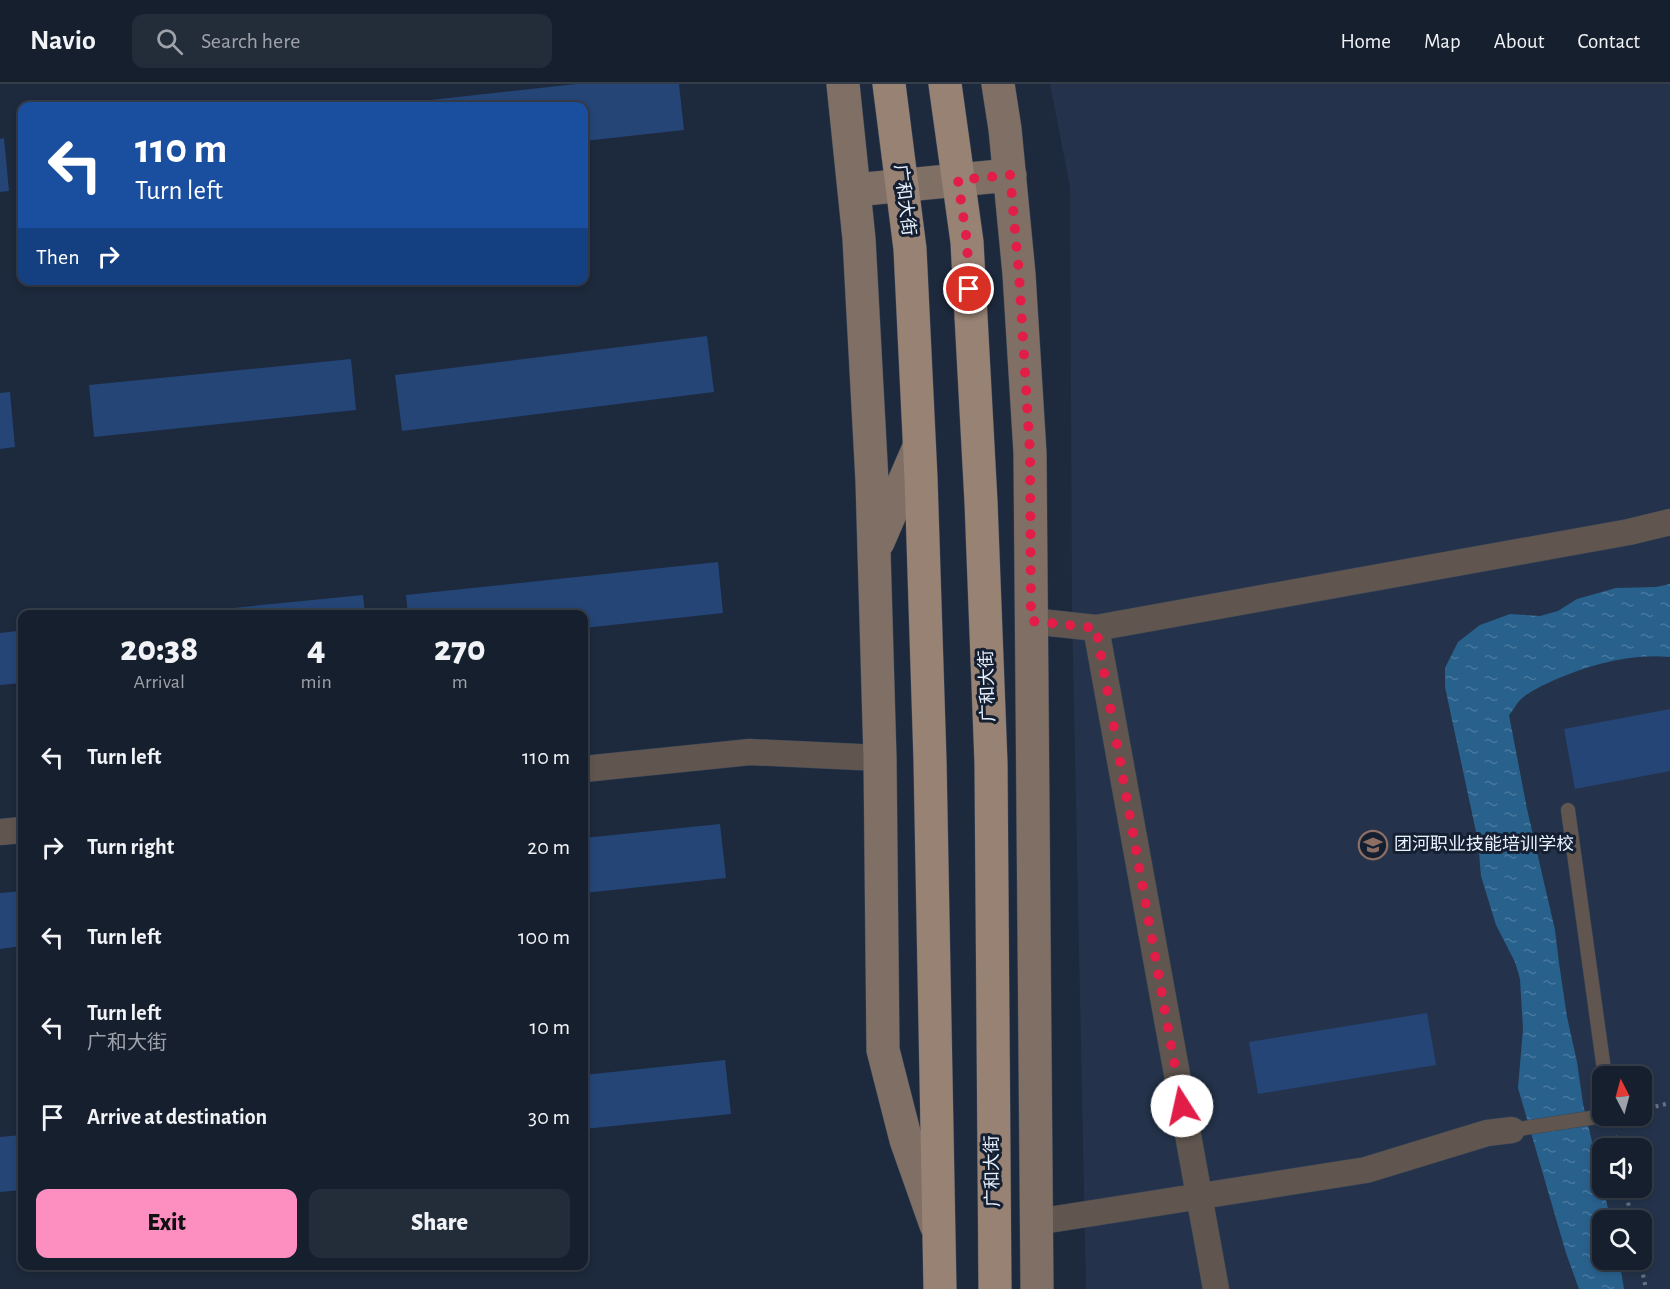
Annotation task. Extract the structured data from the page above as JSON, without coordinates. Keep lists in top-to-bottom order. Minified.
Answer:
{"streets":{"main road":["广和大街"]},"places":{"school or university":["团河职业技能培训学校"]},"north":"top","page":{"header":"Navio","search":"Search here","nav":["Home","Map","About","Contact"],"turn":["110 m","Turn left"],"then":"Then","eta":["20:38","Arrival","4","min","270","m"],"list":[{"name":"Turn left","value":"110 m"},{"name":"Turn right","value":"20 m"},{"name":"Turn left","value":"100 m"},{"name":"Turn left","note":"广和大街","value":"10 m"},{"name":"Arrive at destination","value":"30 m"}],"buttons":["Exit","Share"]}}
